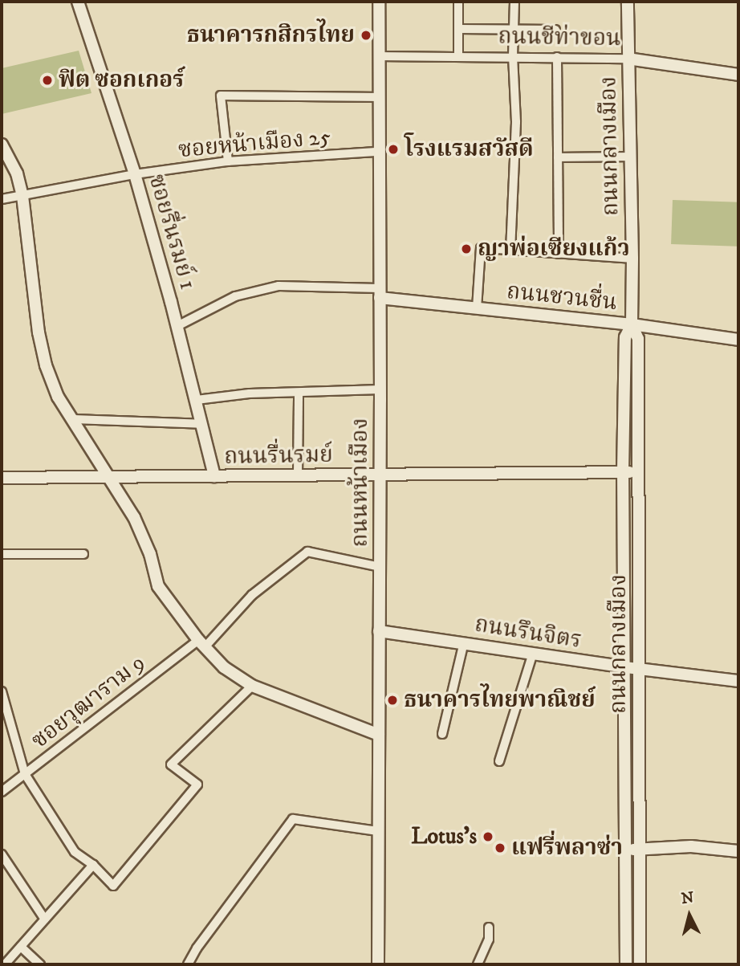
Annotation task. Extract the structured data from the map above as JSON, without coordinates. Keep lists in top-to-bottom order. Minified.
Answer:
{"streets":{"street":["ถนนชีท่าขอน","ซอยหน้าเมือง 25","ถนนกลางเมือง","ซอยรื่นรมย์ 1","ถนนชวนชื่น","ถนนรื่นรมย์","ถนนหน้าเมือง","ถนนรึนจิตร","ซอยวุฒาราม 9"]},"crossings":[["ถนนชีท่าขอน","ถนนกลางเมือง"],["ถนนชีท่าขอน","ถนนหน้าเมือง"],["ซอยหน้าเมือง 25","ซอยรื่นรมย์ 1"],["ซอยหน้าเมือง 25","ถนนหน้าเมือง"],["ถนนกลางเมือง","ถนนชวนชื่น"],["ถนนกลางเมือง","ถนนรื่นรมย์"],["ถนนกลางเมือง","ถนนรึนจิตร"],["ซอยรื่นรมย์ 1","ถนนรื่นรมย์"],["ถนนชวนชื่น","ถนนหน้าเมือง"],["ถนนรื่นรมย์","ถนนหน้าเมือง"],["ถนนหน้าเมือง","ถนนรึนจิตร"],["ถนนหน้าเมือง","ซอยวุฒาราม 9"]],"places":["ธนาคารกสิกรไทย","ฟิต ซอกเกอร์","โรงแรมสวัสดี","ญาพ่อเซียงแก้ว","ธนาคารไทยพาณิชย์","Lotus's","แฟรี่พลาซ่า"],"north":"top"}
